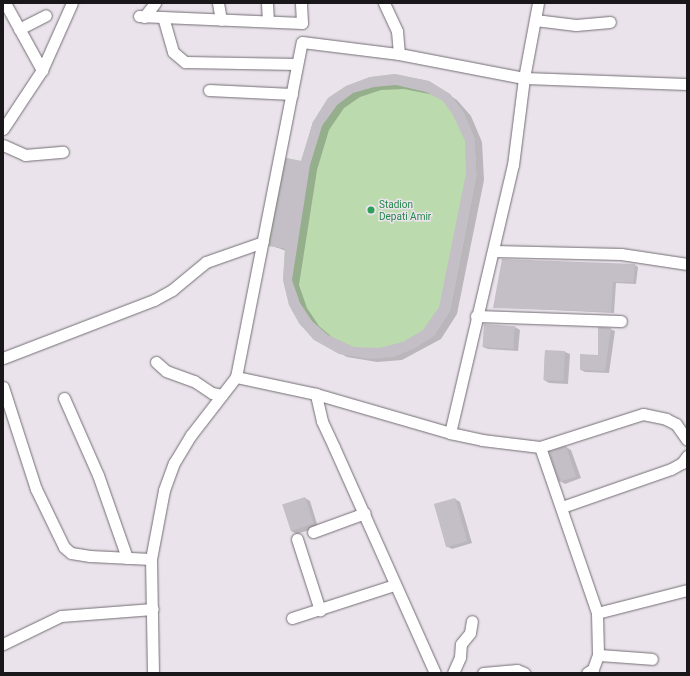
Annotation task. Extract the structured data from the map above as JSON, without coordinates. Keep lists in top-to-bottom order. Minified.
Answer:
{"places":["Stadion Depati Amir"]}
